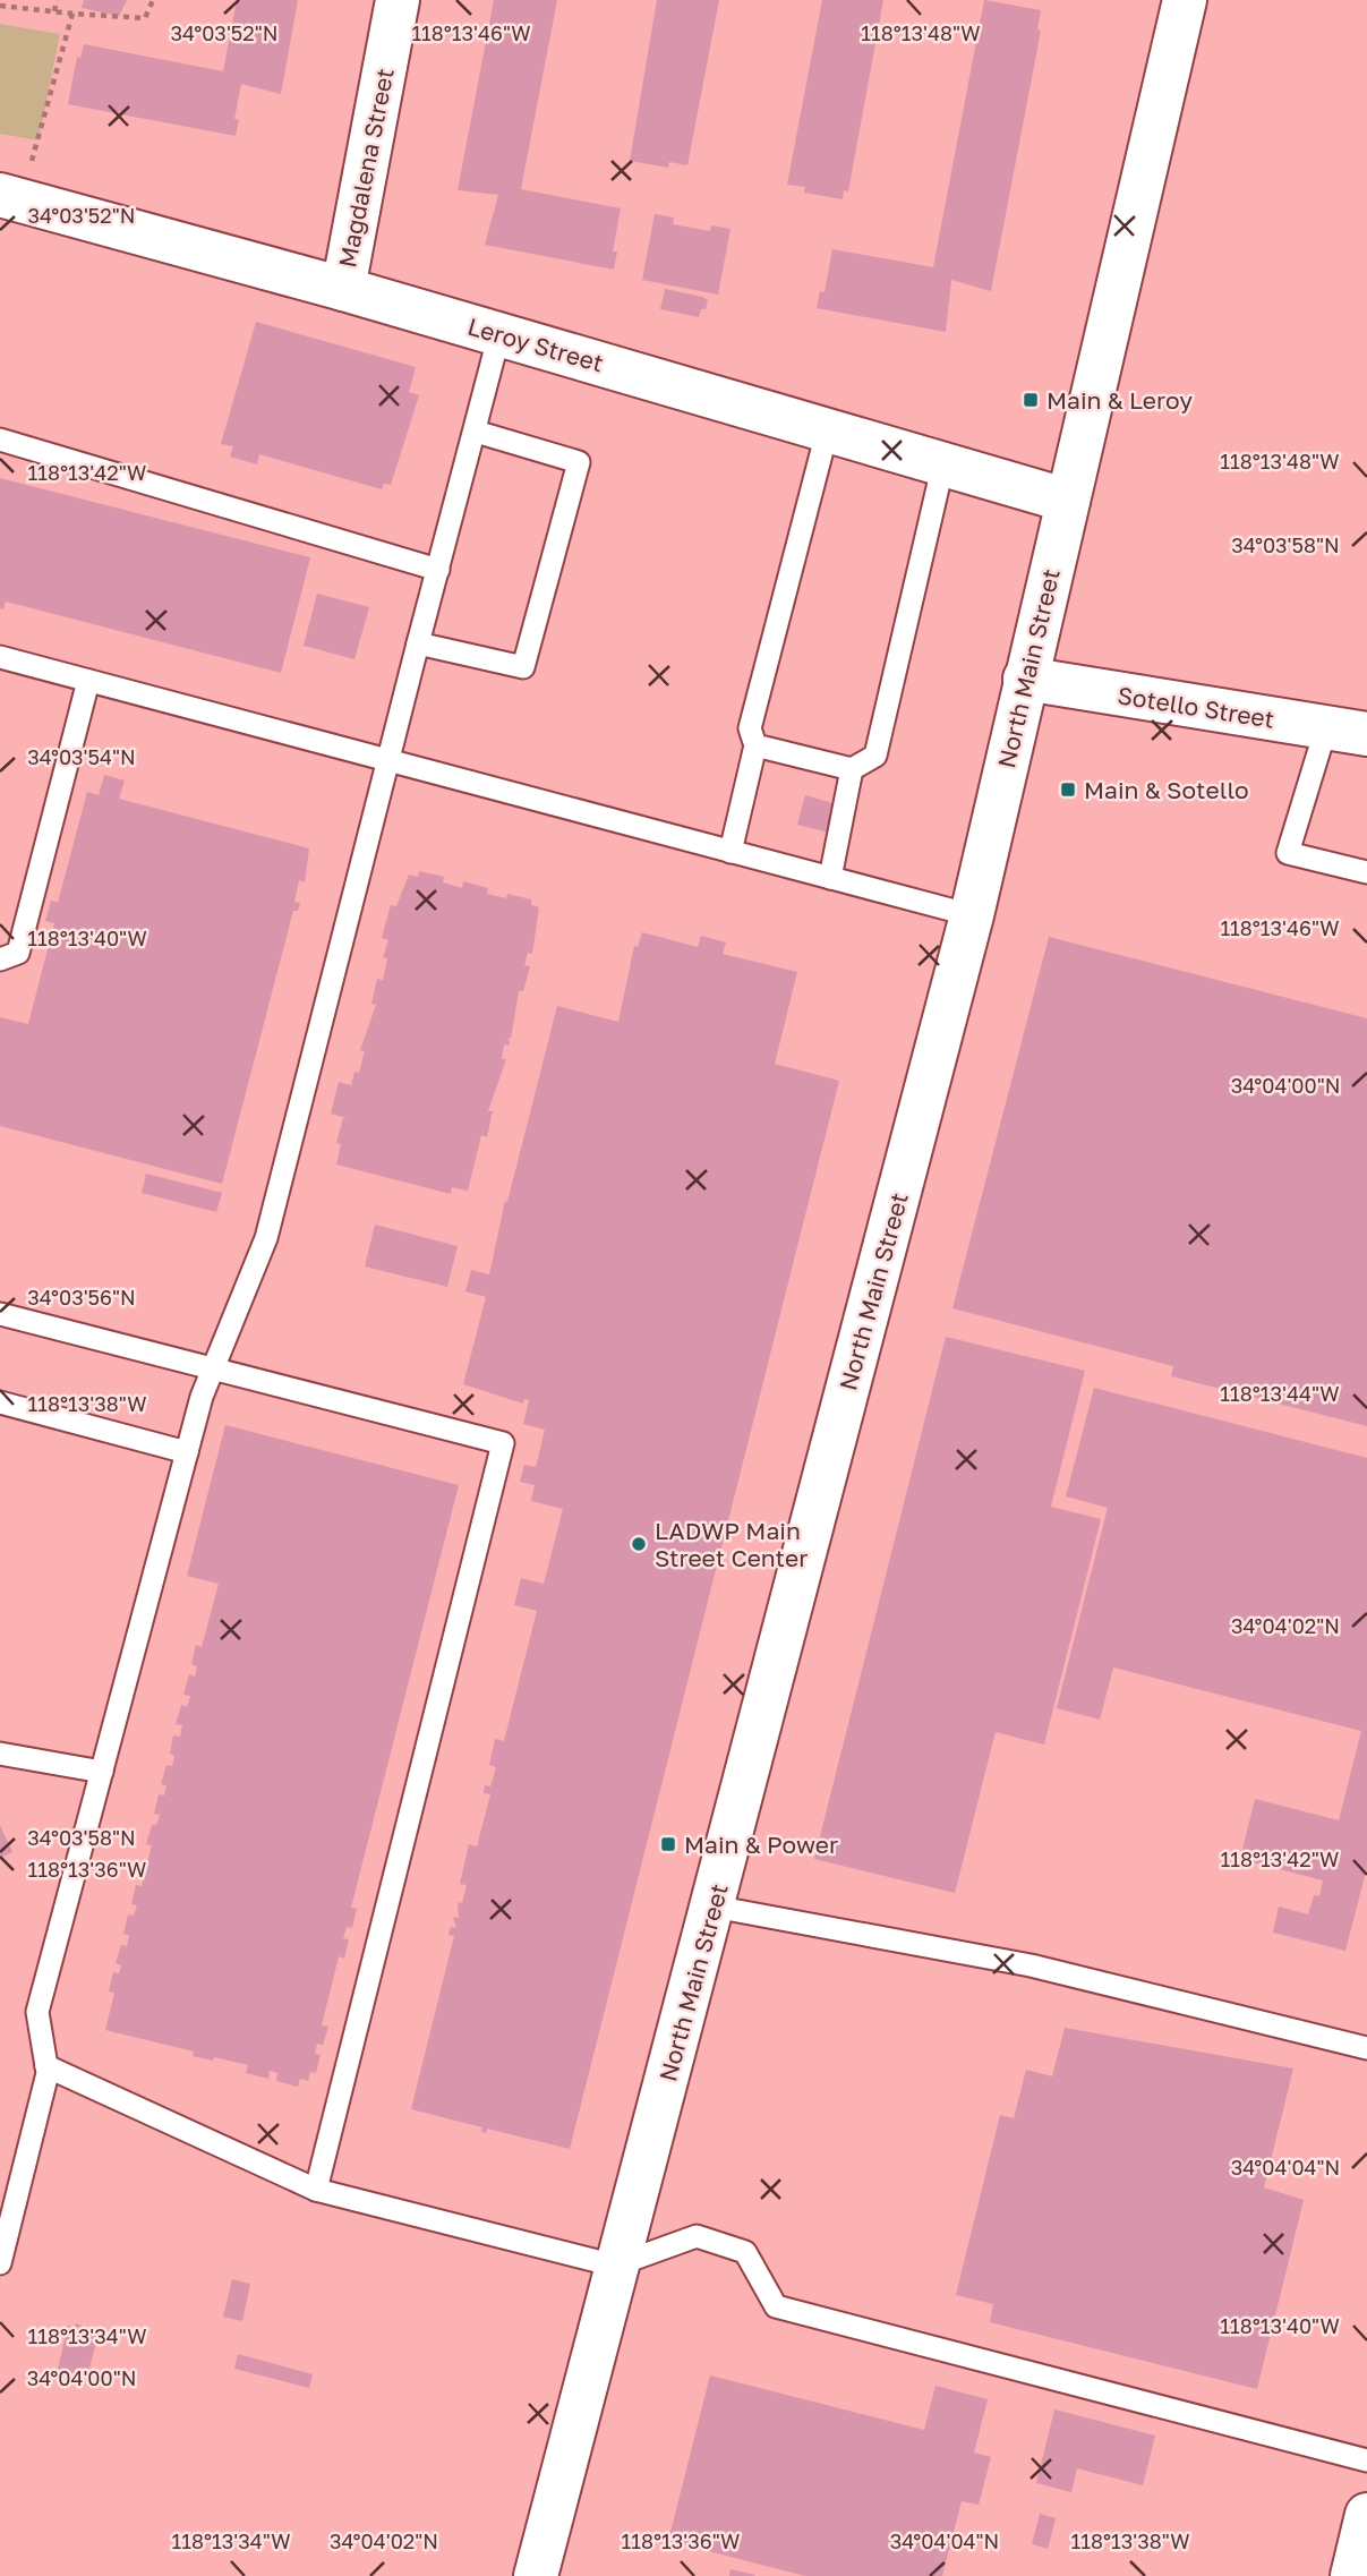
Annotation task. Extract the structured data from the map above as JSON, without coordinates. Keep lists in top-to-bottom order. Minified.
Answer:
{"streets":{"main road":["Magdalena Street","Leroy Street","North Main Street","Sotello Street"]},"crossings":[["Magdalena Street","Leroy Street"],["Leroy Street","North Main Street"],["North Main Street","Sotello Street"]],"places":{"transit":["Main & Leroy","Main & Sotello","Main & Power"],"other":["LADWP Main Street Center"]},"coordinates":["34°03'52\"N","118°13'46\"W","118°13'48\"W","118°13'42\"W","34°03'58\"N","34°03'54\"N","118°13'40\"W","34°04'00\"N","34°03'56\"N","118°13'44\"W","118°13'38\"W","34°04'02\"N","118°13'36\"W","34°04'04\"N","118°13'34\"W"]}
